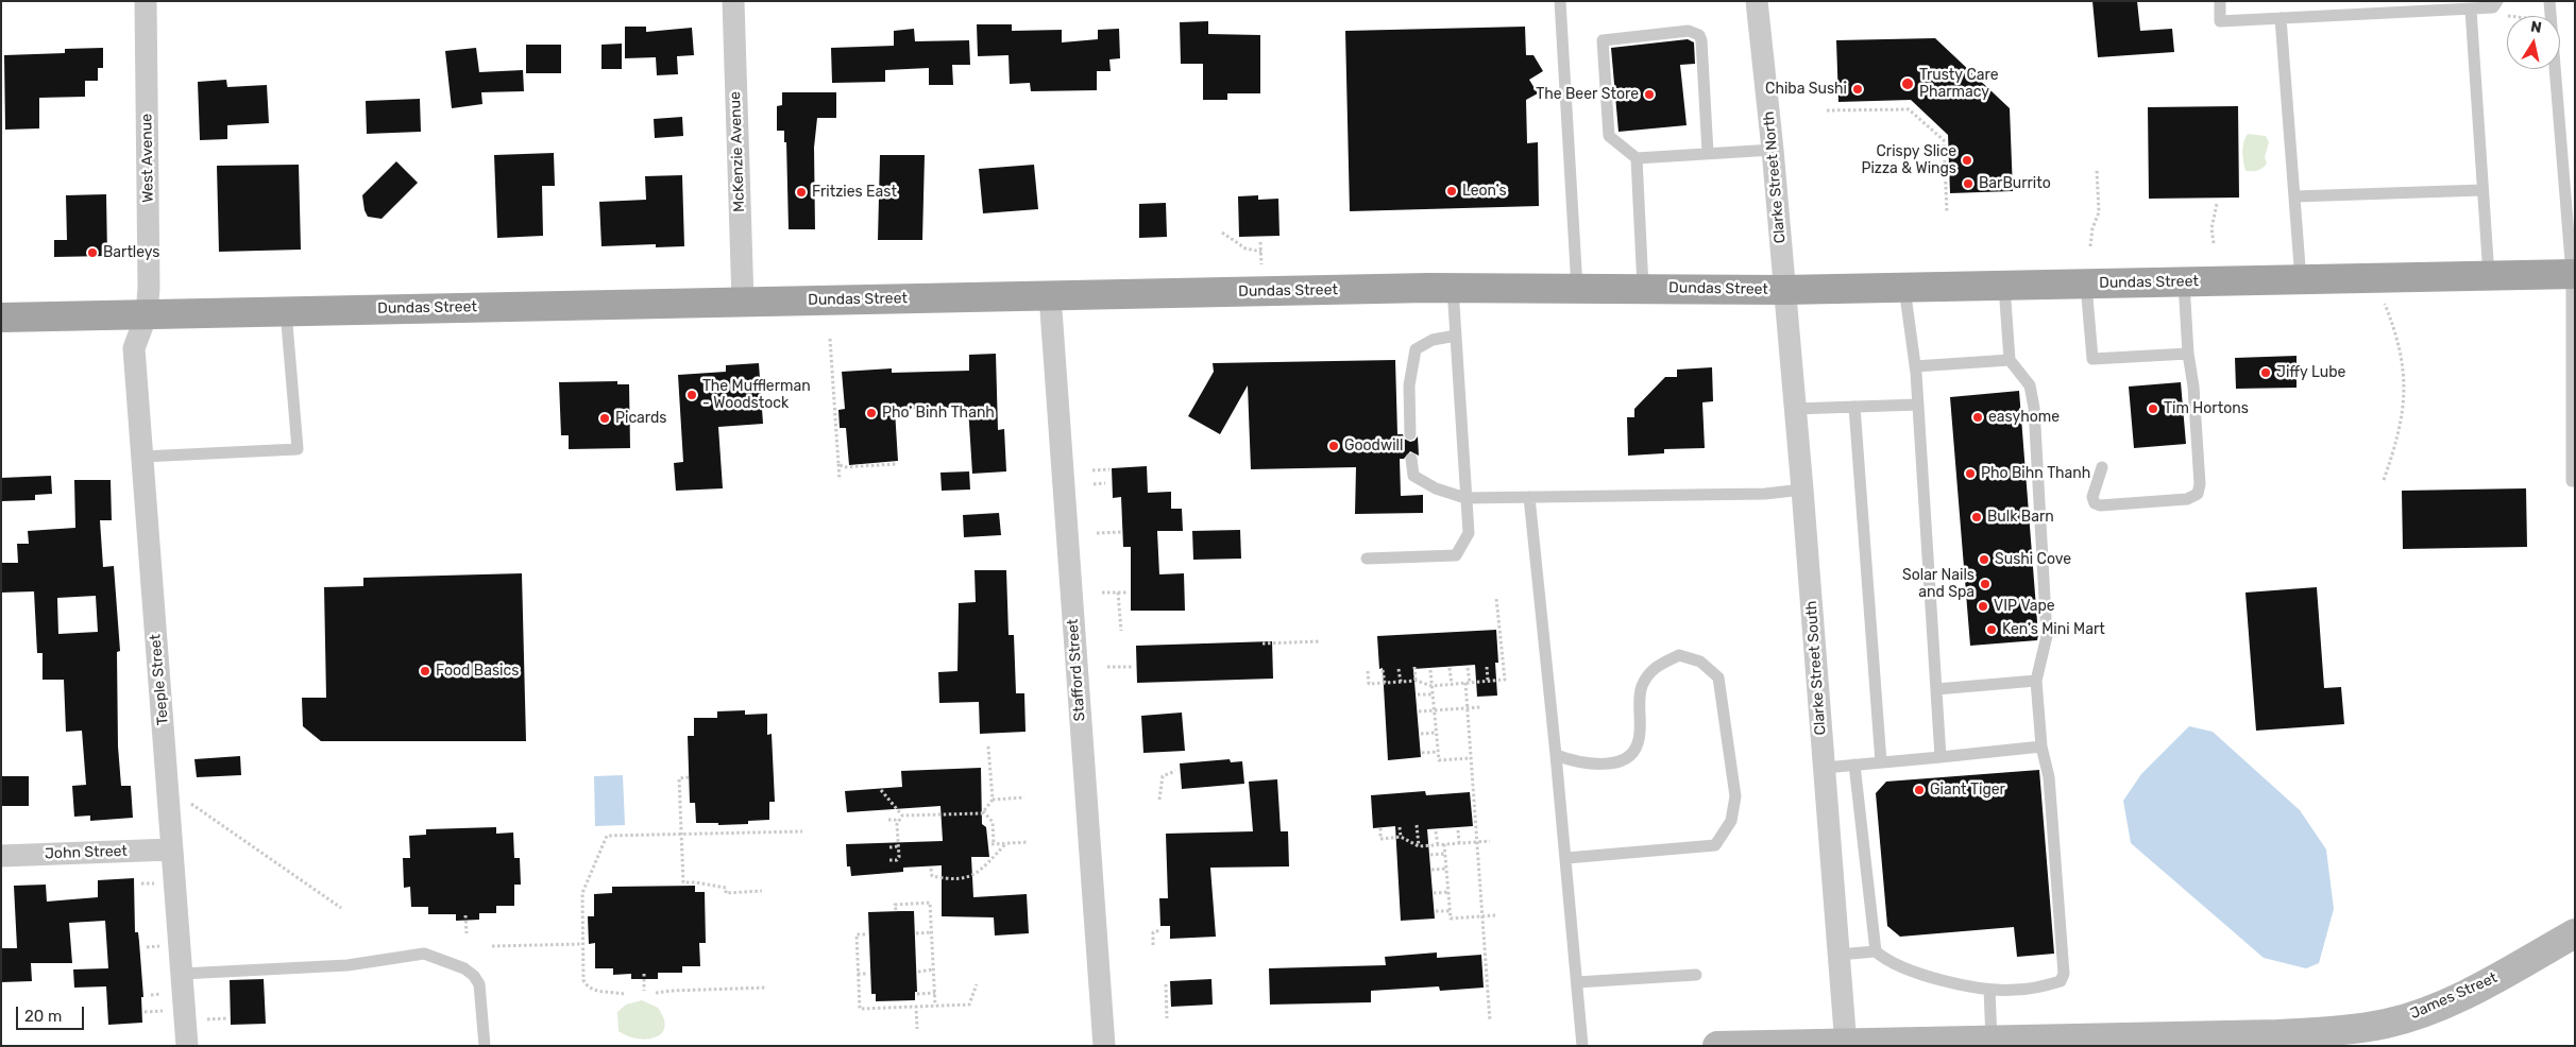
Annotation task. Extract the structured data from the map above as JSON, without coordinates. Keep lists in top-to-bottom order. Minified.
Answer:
{"streets":{"main road":["Dundas Street"],"street":["McKenzie Avenue","West Avenue","Clarke Street North","Clarke Street South","Stafford Street","Teeple Street","John Street","James Street"]},"crossings":[["McKenzie Avenue","Dundas Street"],["West Avenue","Dundas Street"],["West Avenue","Teeple Street"],["Clarke Street North","Dundas Street"],["Clarke Street North","Clarke Street South"],["Dundas Street","Clarke Street South"],["Dundas Street","Stafford Street"],["Dundas Street","Teeple Street"],["Clarke Street South","James Street"],["Teeple Street","John Street"]],"places":["Trusty Care Pharmacy","Chiba Sushi","The Beer Store","Crispy Slice Pizza & Wings","BarBurrito","Leon's","Fritzies East","Bartleys","Jiffy Lube","The Mufflerman - Woodstock","Tim Hortons","Pho' Binh Thanh","easyhome","Picards","Goodwill","Pho Bihn Thanh","Bulk Barn","Sushi Cove","Solar Nails and Spa","VIP Vape","Ken's Mini Mart","Food Basics","Giant Tiger"],"scale_bar":"20 m","north":"top"}
